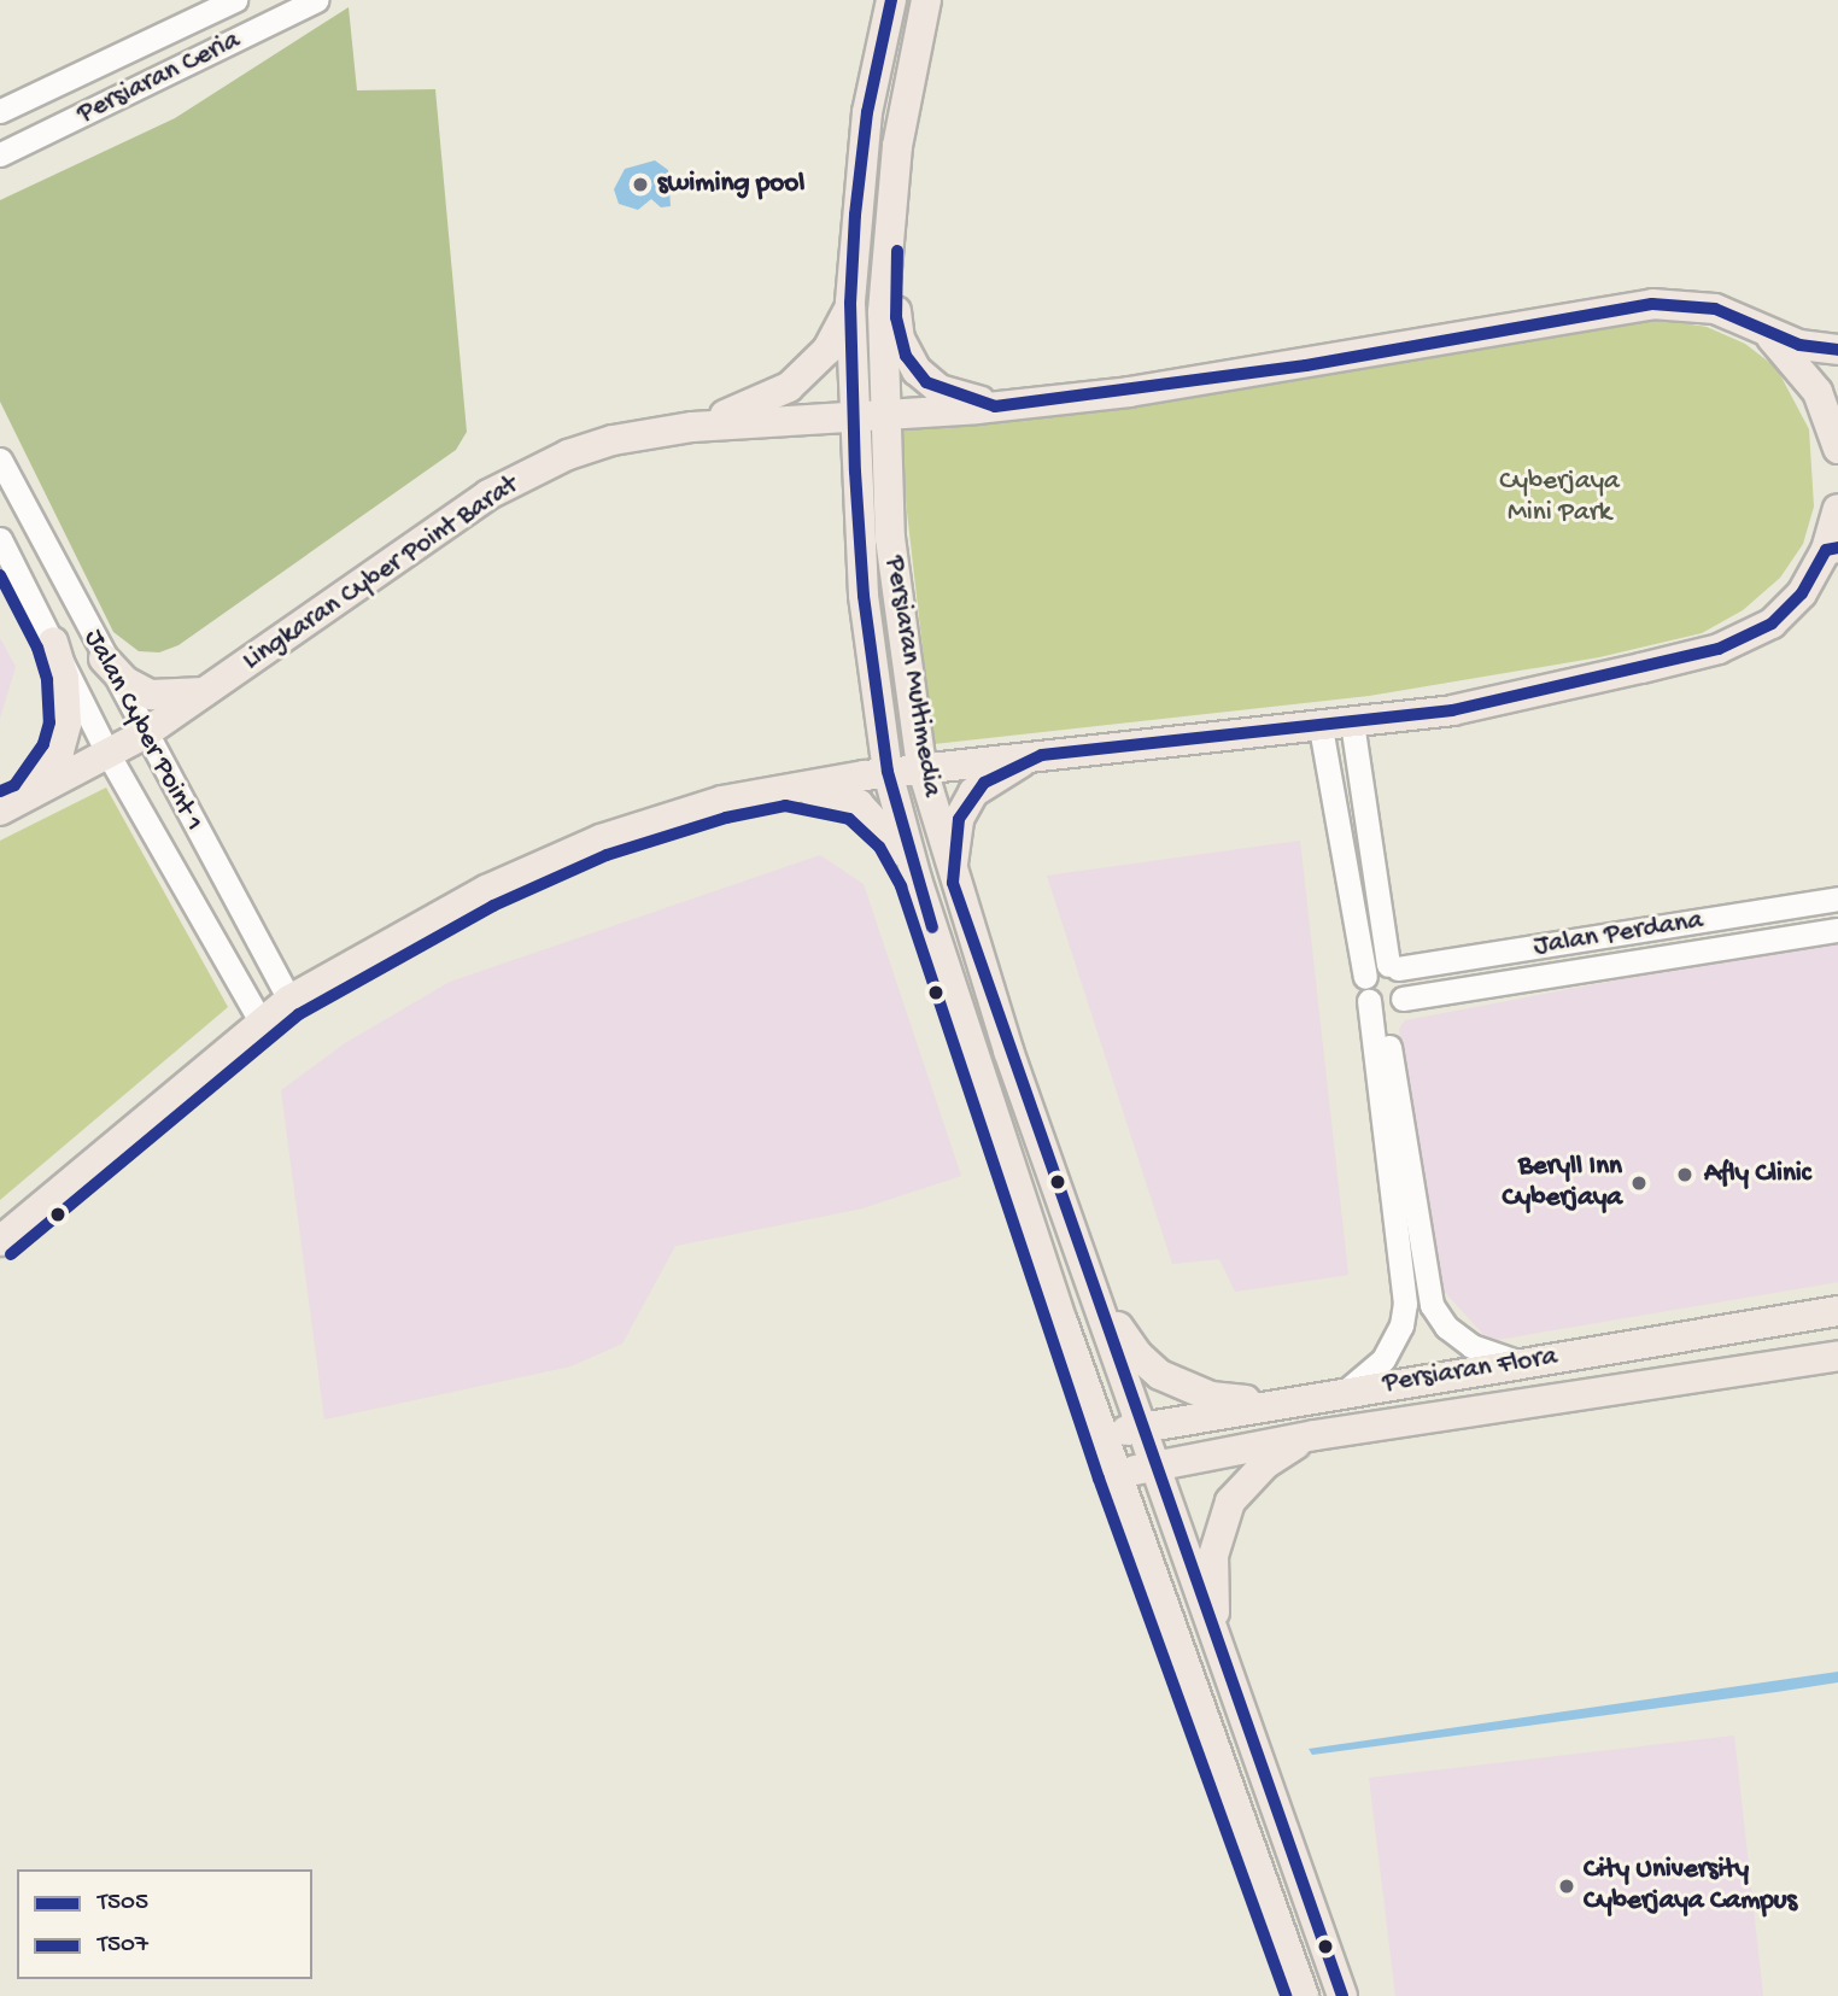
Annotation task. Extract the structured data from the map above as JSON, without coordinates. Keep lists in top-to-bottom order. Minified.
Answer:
{"streets":{"main road":["Lingkaran Cyber Point Barat","Persiaran Multimedia","Persiaran Flora"],"street":["Persiaran Ceria","Jalan Cyber Point 1","Jalan Perdana"]},"crossings":[["Lingkaran Cyber Point Barat","Persiaran Multimedia"],["Lingkaran Cyber Point Barat","Jalan Cyber Point 1"],["Persiaran Multimedia","Persiaran Flora"]],"parks":["Cyberjaya Mini Park"],"places":["swiming pool","Afly Clinic","Beryll Inn Cyberjaya","City University Cyberjaya Campus"],"lines":["transit line T505","transit line T507"],"legend":["T505","T507"]}
